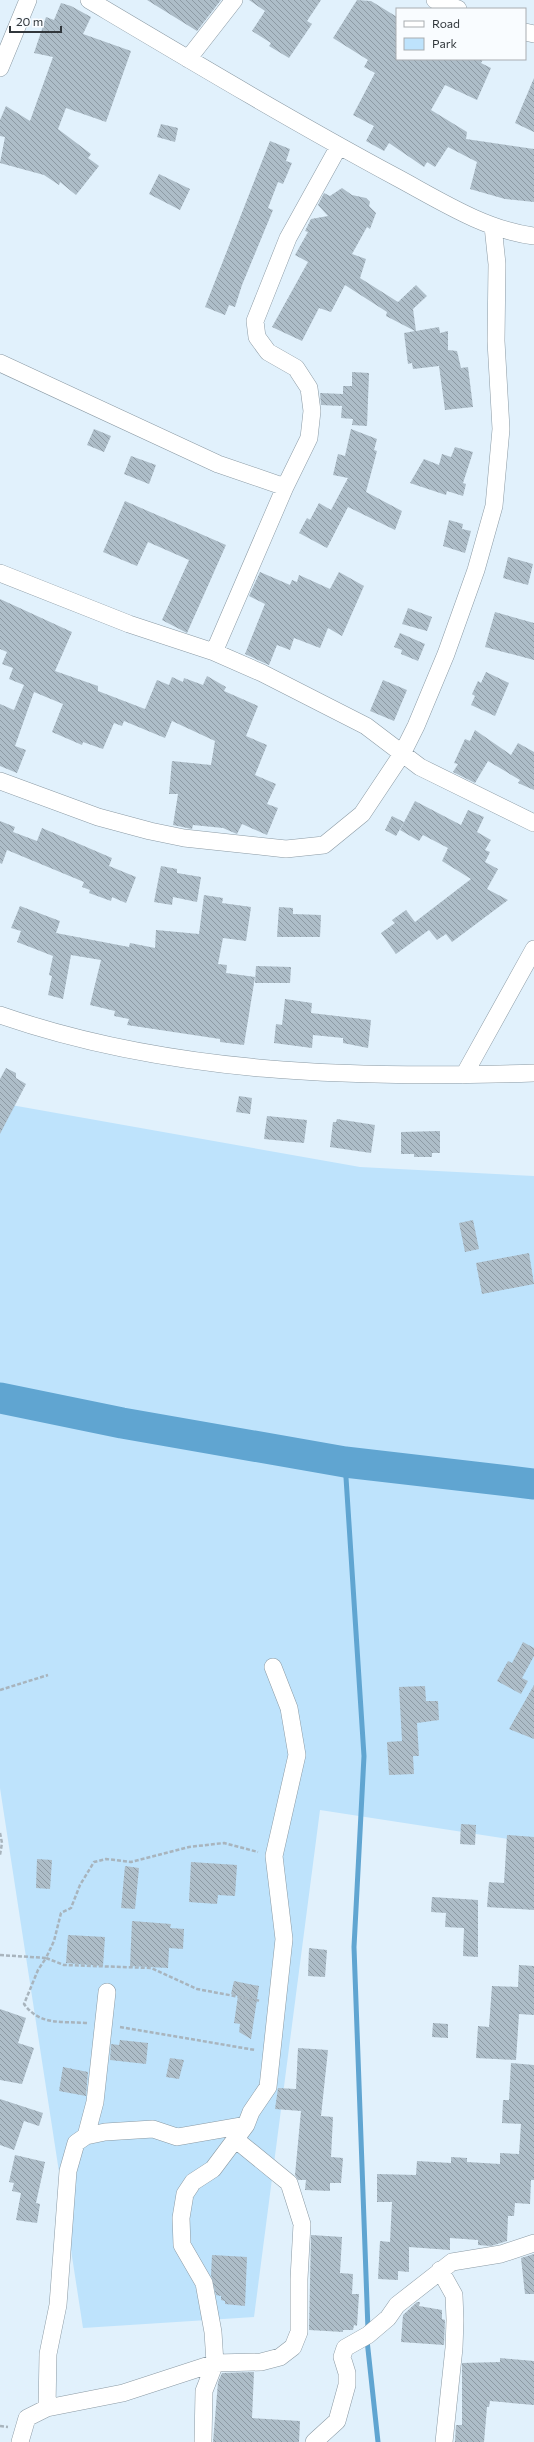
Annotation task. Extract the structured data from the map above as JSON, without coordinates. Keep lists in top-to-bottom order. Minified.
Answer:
{"legend":["Road","Park"],"scale_bar":"20 m"}
